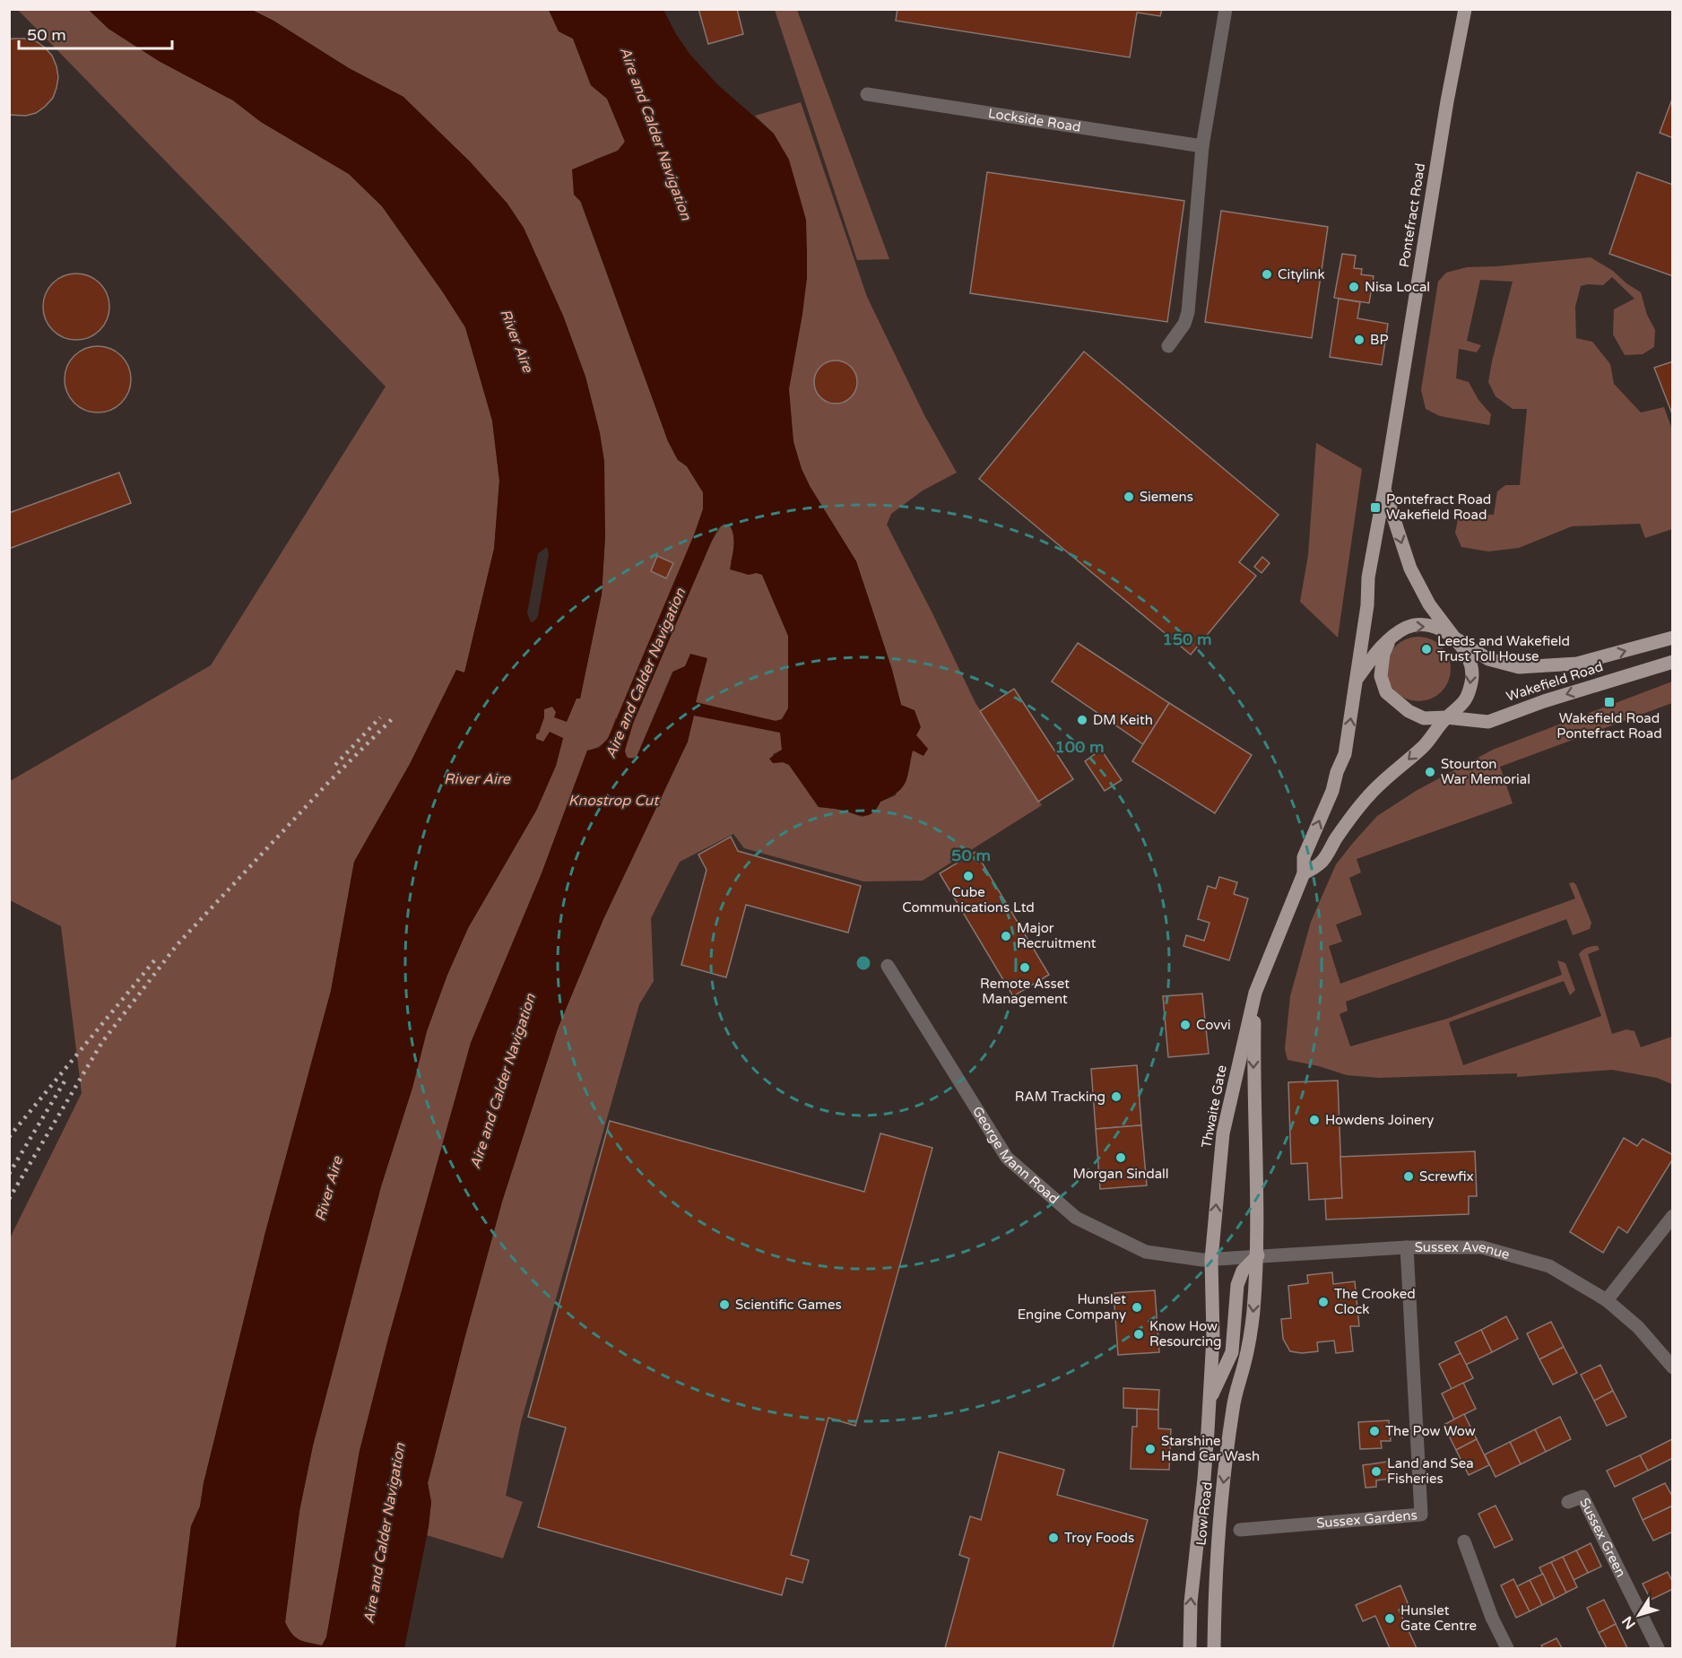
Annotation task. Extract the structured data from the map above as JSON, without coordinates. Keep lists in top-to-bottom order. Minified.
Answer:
{"streets":{"main road":["Pontefract Road","Wakefield Road","Thwaite Gate","Low Road"],"street":["Lockside Road","George Mann Road","Sussex Avenue","Sussex Gardens","Sussex Green"]},"crossings":[["Pontefract Road","Wakefield Road"],["Pontefract Road","Thwaite Gate"],["Wakefield Road","Thwaite Gate"],["Thwaite Gate","George Mann Road"],["Thwaite Gate","Sussex Avenue"],["Thwaite Gate","Low Road"],["George Mann Road","Sussex Avenue"],["George Mann Road","Low Road"],["Sussex Avenue","Low Road"],["Sussex Avenue","Sussex Gardens"]],"water":["Aire and Calder Navigation","River Aire","Knostrop Cut"],"places":{"other":["Citylink","Nisa Local","BP","Siemens","Leeds and Wakefield Trust Toll House","DM Keith","Stourton War Memorial","Cube Communications Ltd","Major Recruitment","Remote Asset Management","Covvi","RAM Tracking","Howdens Joinery","Morgan Sindall","Screwfix","The Crooked Clock","Scientific Games","Hunslet Engine Company","Know How Resourcing","The Pow Wow","Starshine Hand Car Wash","Land and Sea Fisheries","Troy Foods","Hunslet Gate Centre"],"transit":["Pontefract Road Wakefield Road","Wakefield Road Pontefract Road"]},"scale_bar":"50 m","north":"bottom left","rings":["150 m","100 m","50 m"]}
